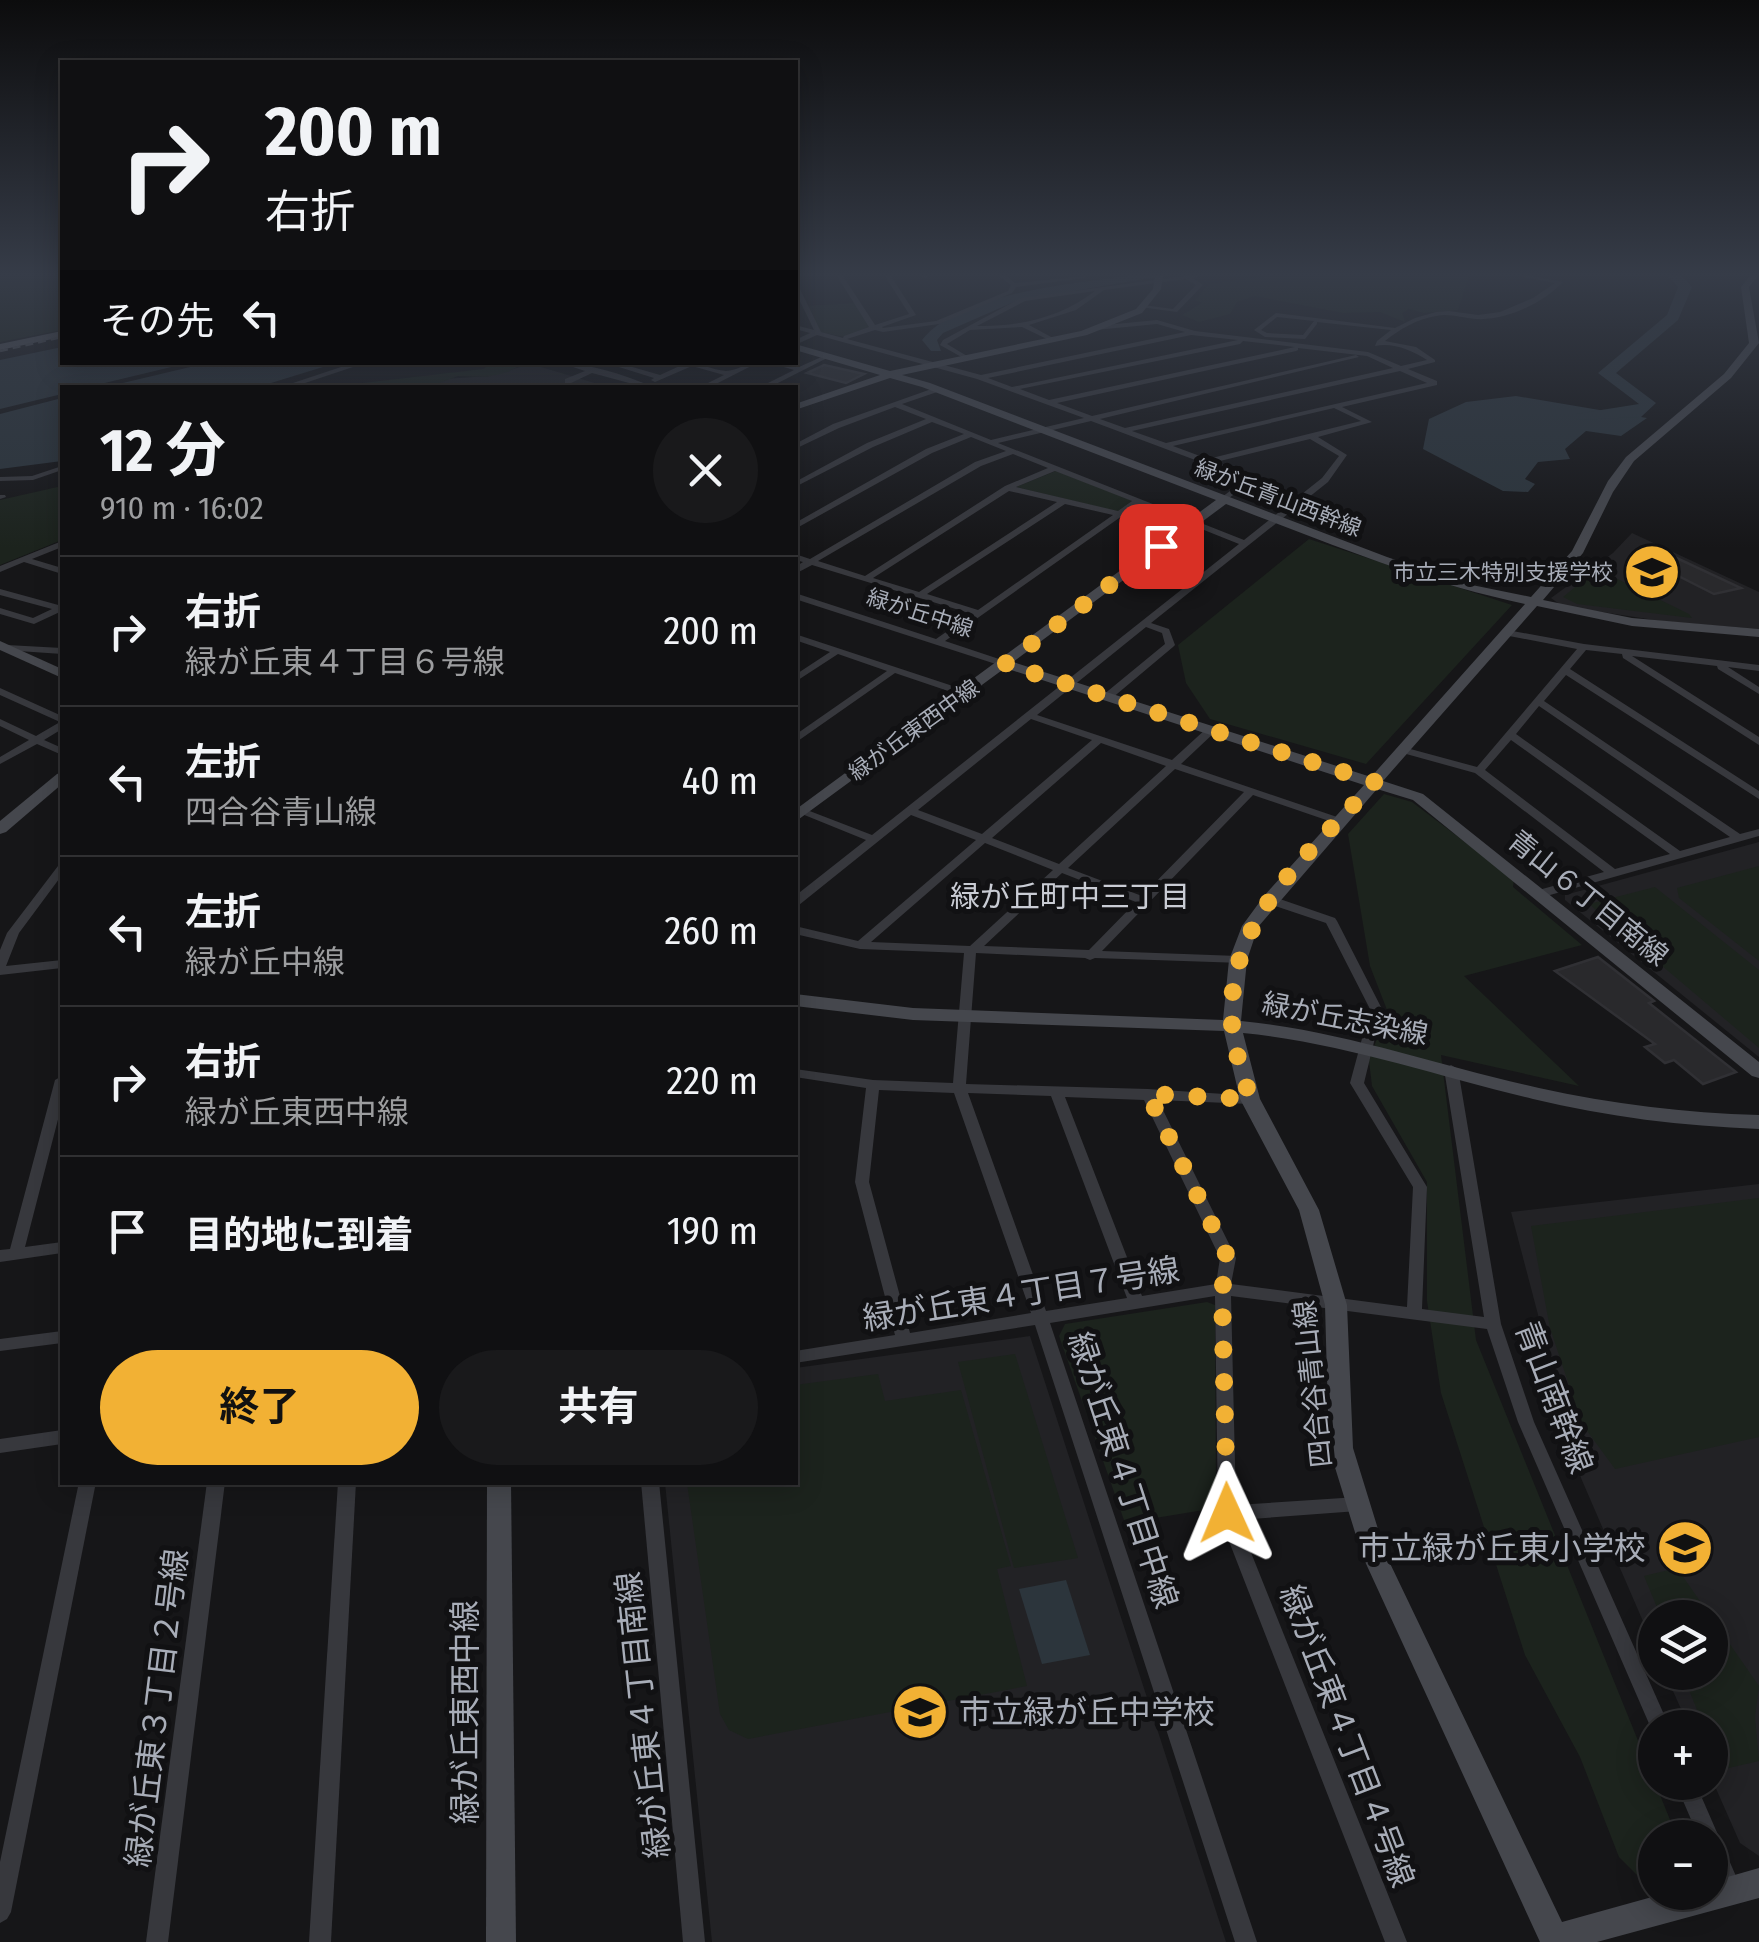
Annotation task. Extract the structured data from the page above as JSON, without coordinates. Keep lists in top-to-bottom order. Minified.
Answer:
{"streets":{"street":["緑が丘青山西幹線","緑が丘中線","緑が丘東西中線","青山６丁目南線","緑が丘志染線","緑が丘東４丁目７号線","四合谷青山線","青山南幹線","緑が丘東４丁目中線","緑が丘東３丁目２号線","緑が丘東４丁目南線","緑が丘東４丁目４号線"]},"crossings":[["緑が丘青山西幹線","緑が丘東西中線"],["緑が丘青山西幹線","四合谷青山線"],["緑が丘中線","緑が丘東西中線"],["緑が丘中線","青山６丁目南線"],["緑が丘中線","四合谷青山線"],["青山６丁目南線","四合谷青山線"],["緑が丘志染線","四合谷青山線"],["緑が丘志染線","青山南幹線"],["緑が丘志染線","緑が丘東４丁目中線"],["緑が丘東４丁目７号線","四合谷青山線"],["緑が丘東４丁目７号線","青山南幹線"],["緑が丘東４丁目７号線","緑が丘東４丁目中線"],["緑が丘東４丁目７号線","緑が丘東４丁目４号線"]],"districts":["緑が丘町中三丁目"],"places":{"school or university":["市立三木特別支援学校","市立緑が丘東小学校","市立緑が丘中学校"]},"page":{"turn":["200 m","右折"],"then":"その先","heading":["12 分","910 m · 16:02"],"list":[{"name":"右折","note":"緑が丘東４丁目６号線","value":"200 m"},{"name":"左折","note":"四合谷青山線","value":"40 m"},{"name":"左折","note":"緑が丘中線","value":"260 m"},{"name":"右折","note":"緑が丘東西中線","value":"220 m"},{"name":"目的地に到着","value":"190 m"}],"buttons":["終了","共有"],"map_buttons":["+","−"]}}
